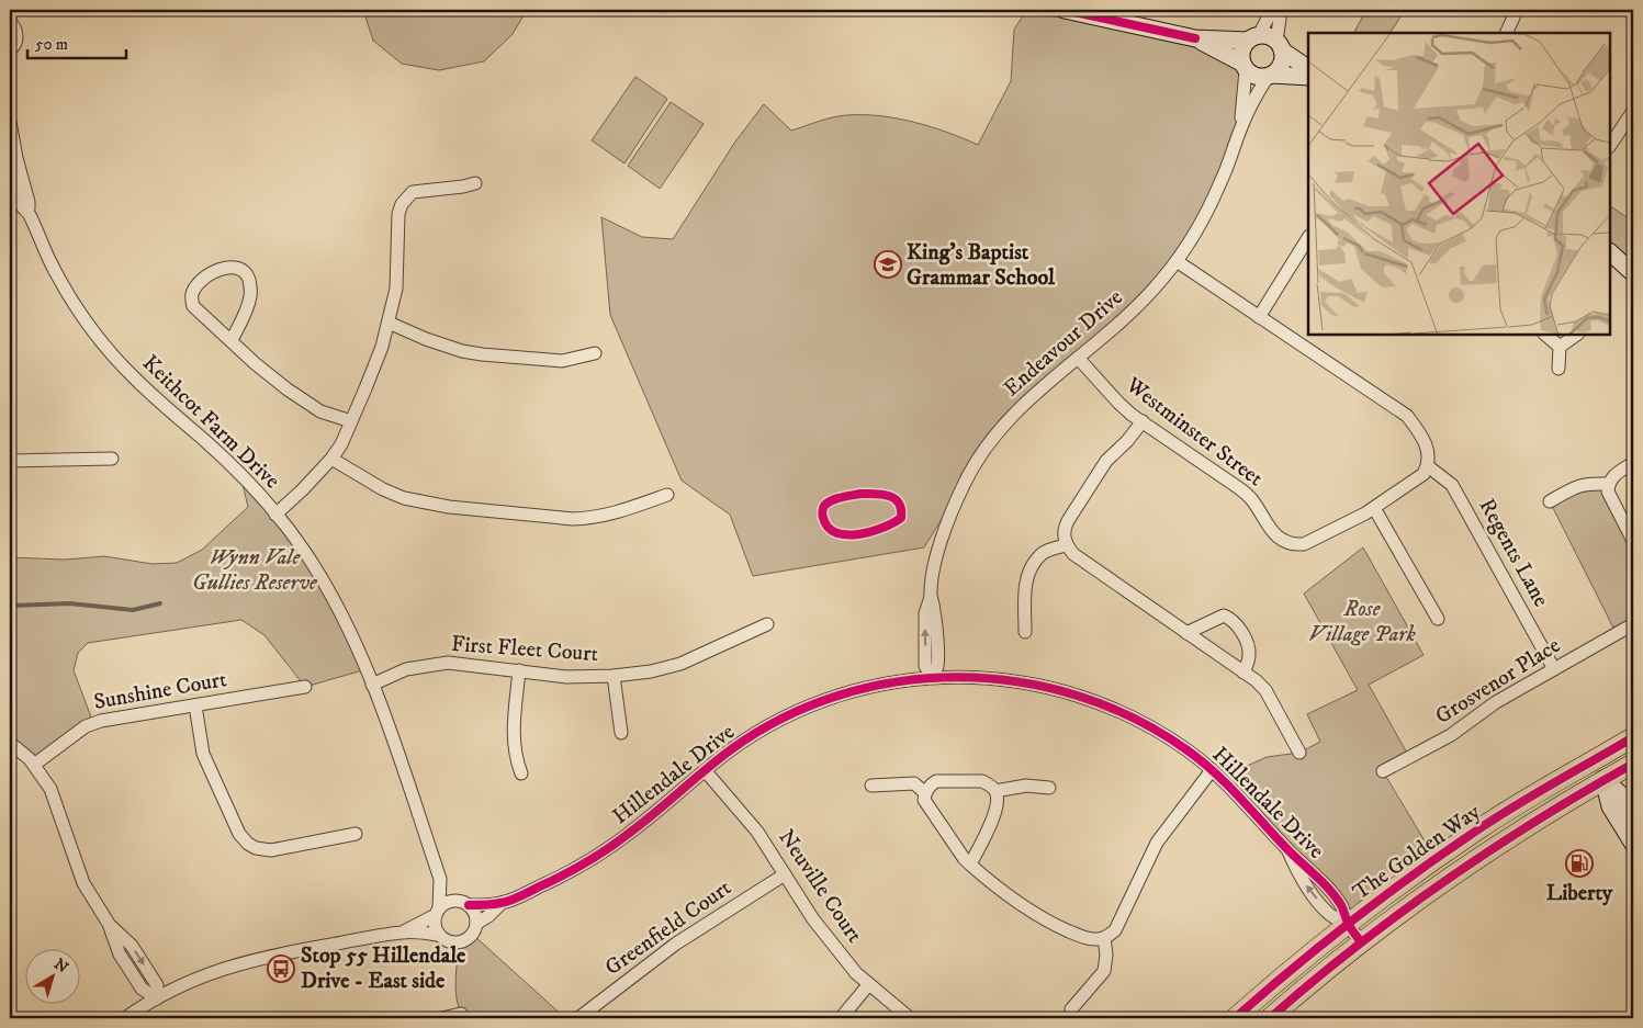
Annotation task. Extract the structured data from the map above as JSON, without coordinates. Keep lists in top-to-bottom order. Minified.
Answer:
{"streets":{"main road":["The Golden Way"],"street":["Endeavour Drive","Keithcot Farm Drive","Westminster Street","Regents Lane","First Fleet Court","Grosvenor Place","Sunshine Court","Hillendale Drive","Neuville Court","Greenfield Court"]},"crossings":[["Endeavour Drive","Westminster Street"],["Endeavour Drive","Hillendale Drive"],["Keithcot Farm Drive","First Fleet Court"],["Keithcot Farm Drive","Hillendale Drive"],["Regents Lane","Grosvenor Place"],["Hillendale Drive","The Golden Way"],["Hillendale Drive","Neuville Court"],["Neuville Court","Greenfield Court"]],"parks":["Wynn Vale Gullies Reserve","Rose Village Park"],"places":{"school or university":["King's Baptist Grammar School"],"fuel station":["Liberty"],"bus stop":["Stop 55 Hillendale Drive - East side"]},"scale_bar":"50 m","north":"top right"}
